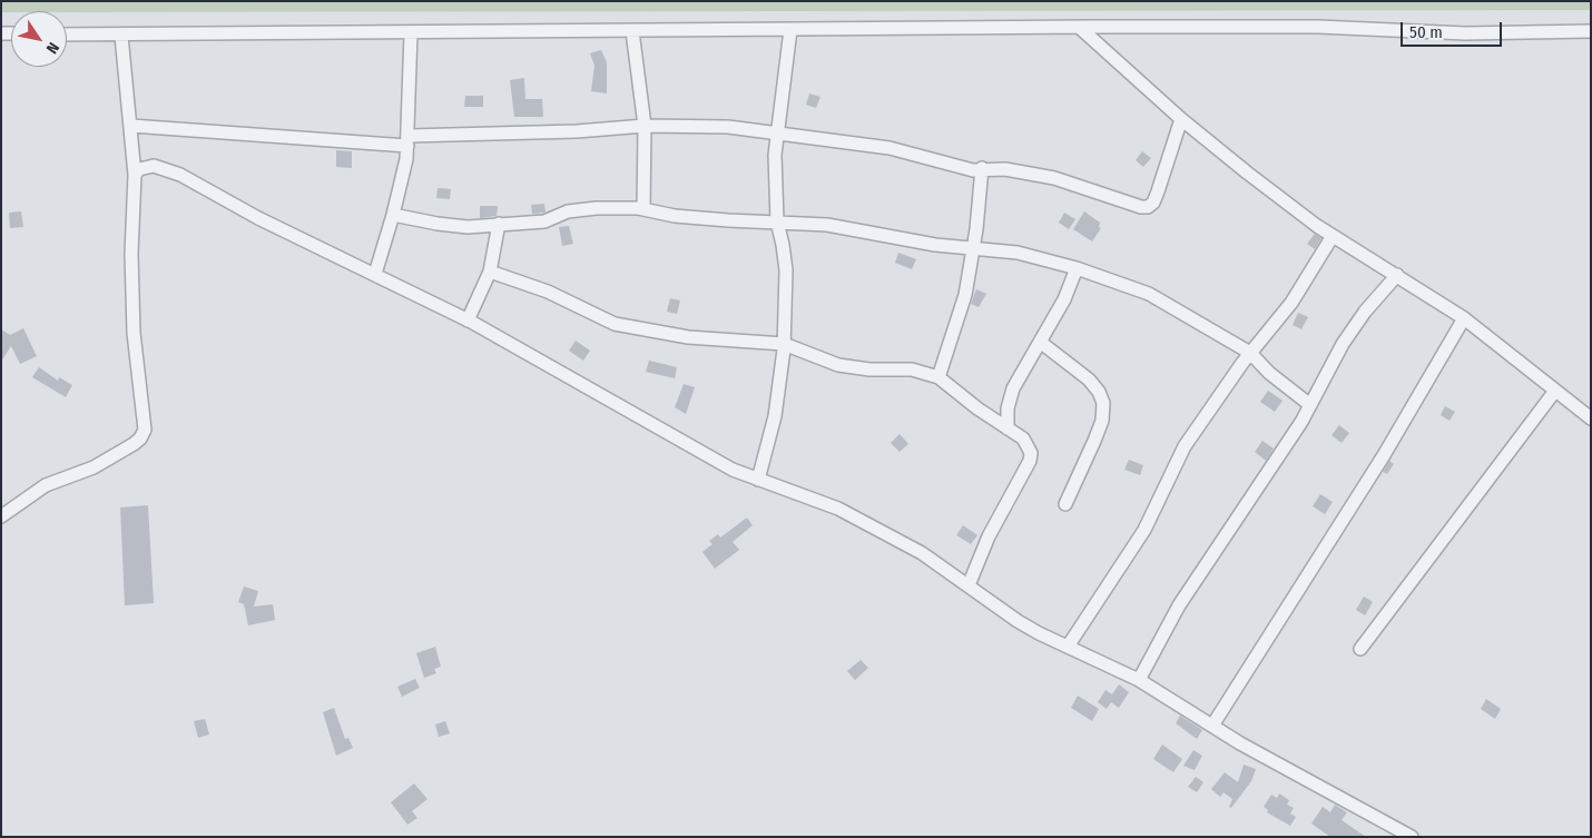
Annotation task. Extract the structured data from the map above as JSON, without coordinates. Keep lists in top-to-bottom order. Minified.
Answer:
{"scale_bar":"50 m","north":"bottom right"}
